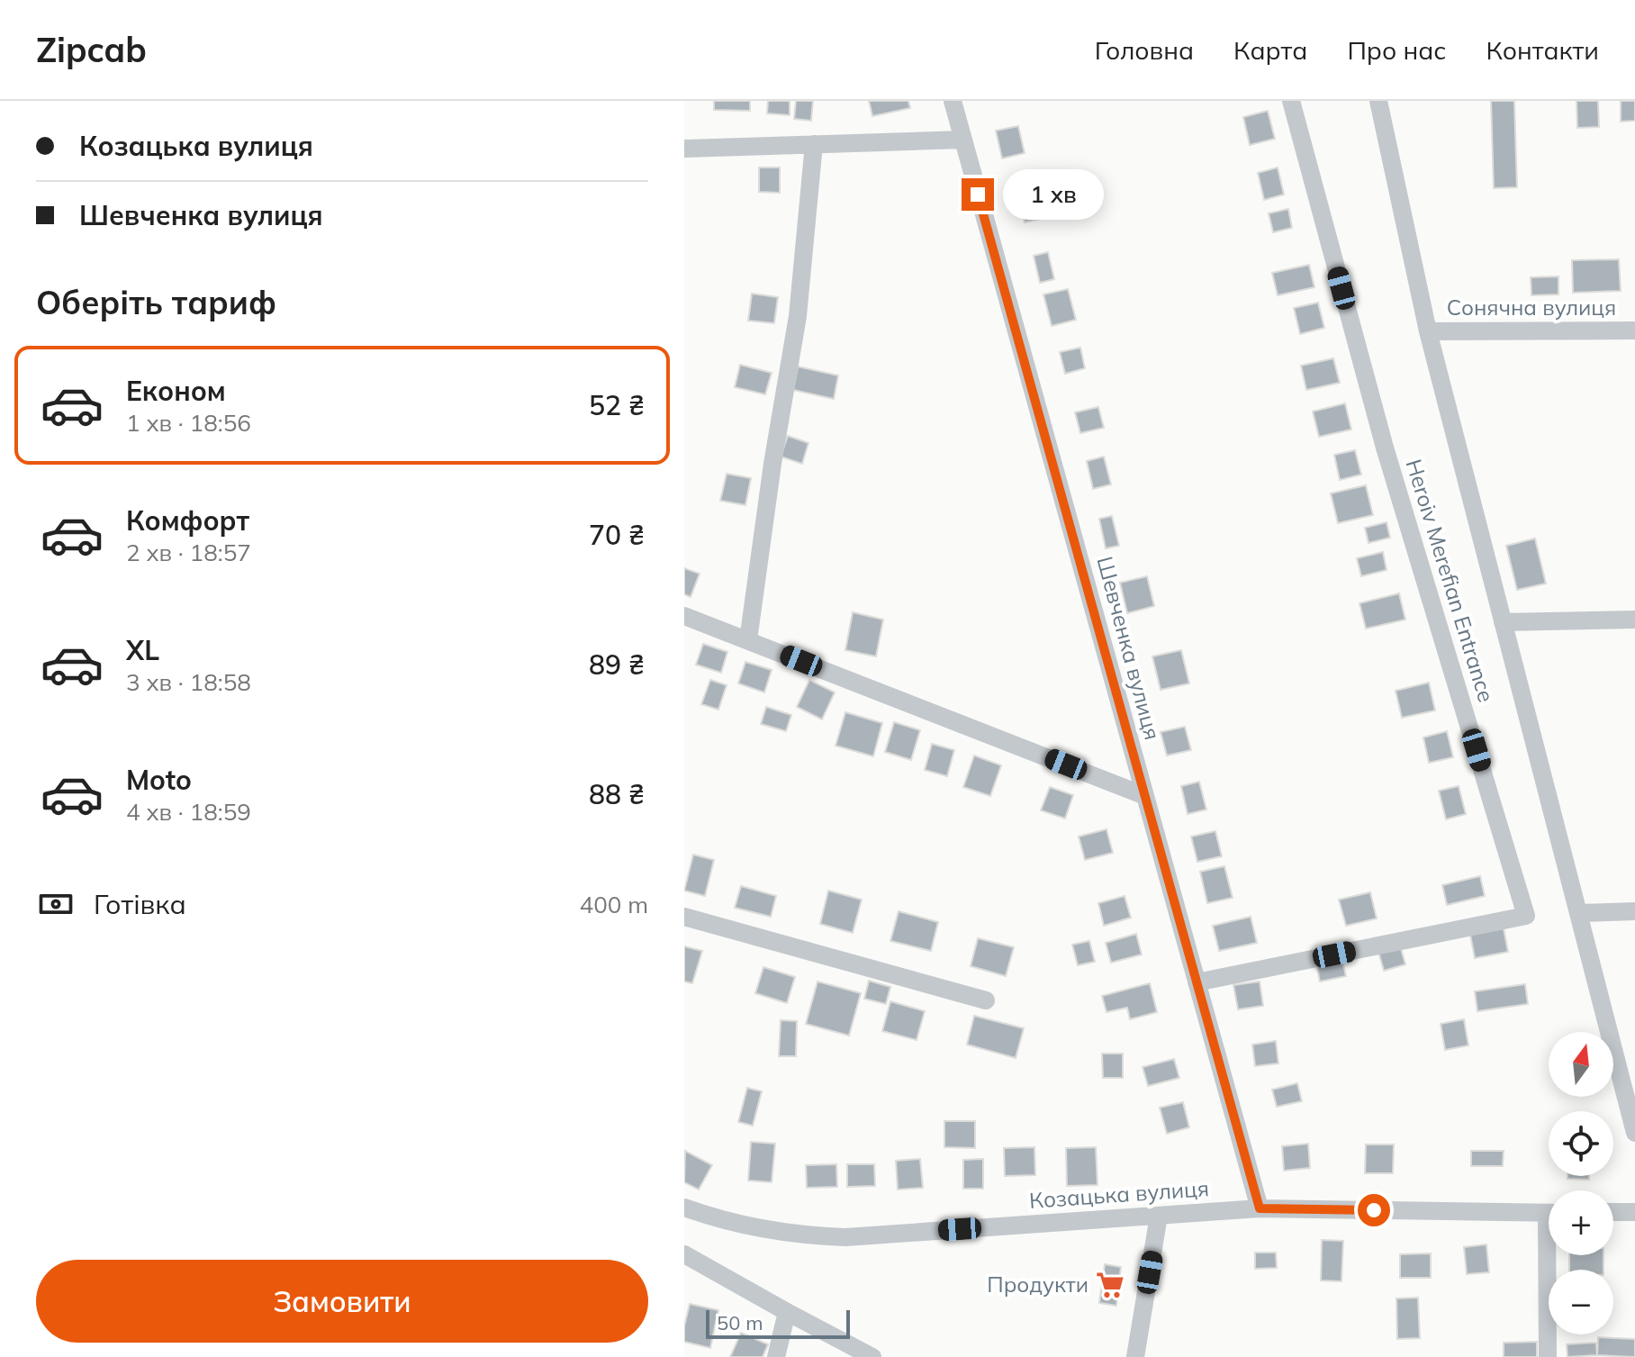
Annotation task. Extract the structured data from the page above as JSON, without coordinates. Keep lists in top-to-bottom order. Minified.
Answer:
{"streets":{"street":["Сонячна вулиця","Heroiv Merefian Entrance","Шевченка вулиця","Козацька вулиця"]},"crossings":[["Heroiv Merefian Entrance","Шевченка вулиця"],["Шевченка вулиця","Козацька вулиця"]],"places":{"supermarket":["Продукти"]},"scale_bar":"50 m","north":"top","page":{"header":"Zipcab","nav":["Головна","Карта","Про нас","Контакти"],"banner":["Козацька вулиця","Шевченка вулиця"],"bubble":"1 хв","heading":"Оберіть тариф","list":[{"name":"Економ","note":"1 хв · 18:56","value":"52 ₴"},{"name":"Комфорт","note":"2 хв · 18:57","value":"70 ₴"},{"name":"XL","note":"3 хв · 18:58","value":"89 ₴"},{"name":"Moto","note":"4 хв · 18:59","value":"88 ₴"}],"pay":["Готівка","400 m"],"map_buttons":["+","−"],"buttons":"Замовити","scale":"50 m"}}
